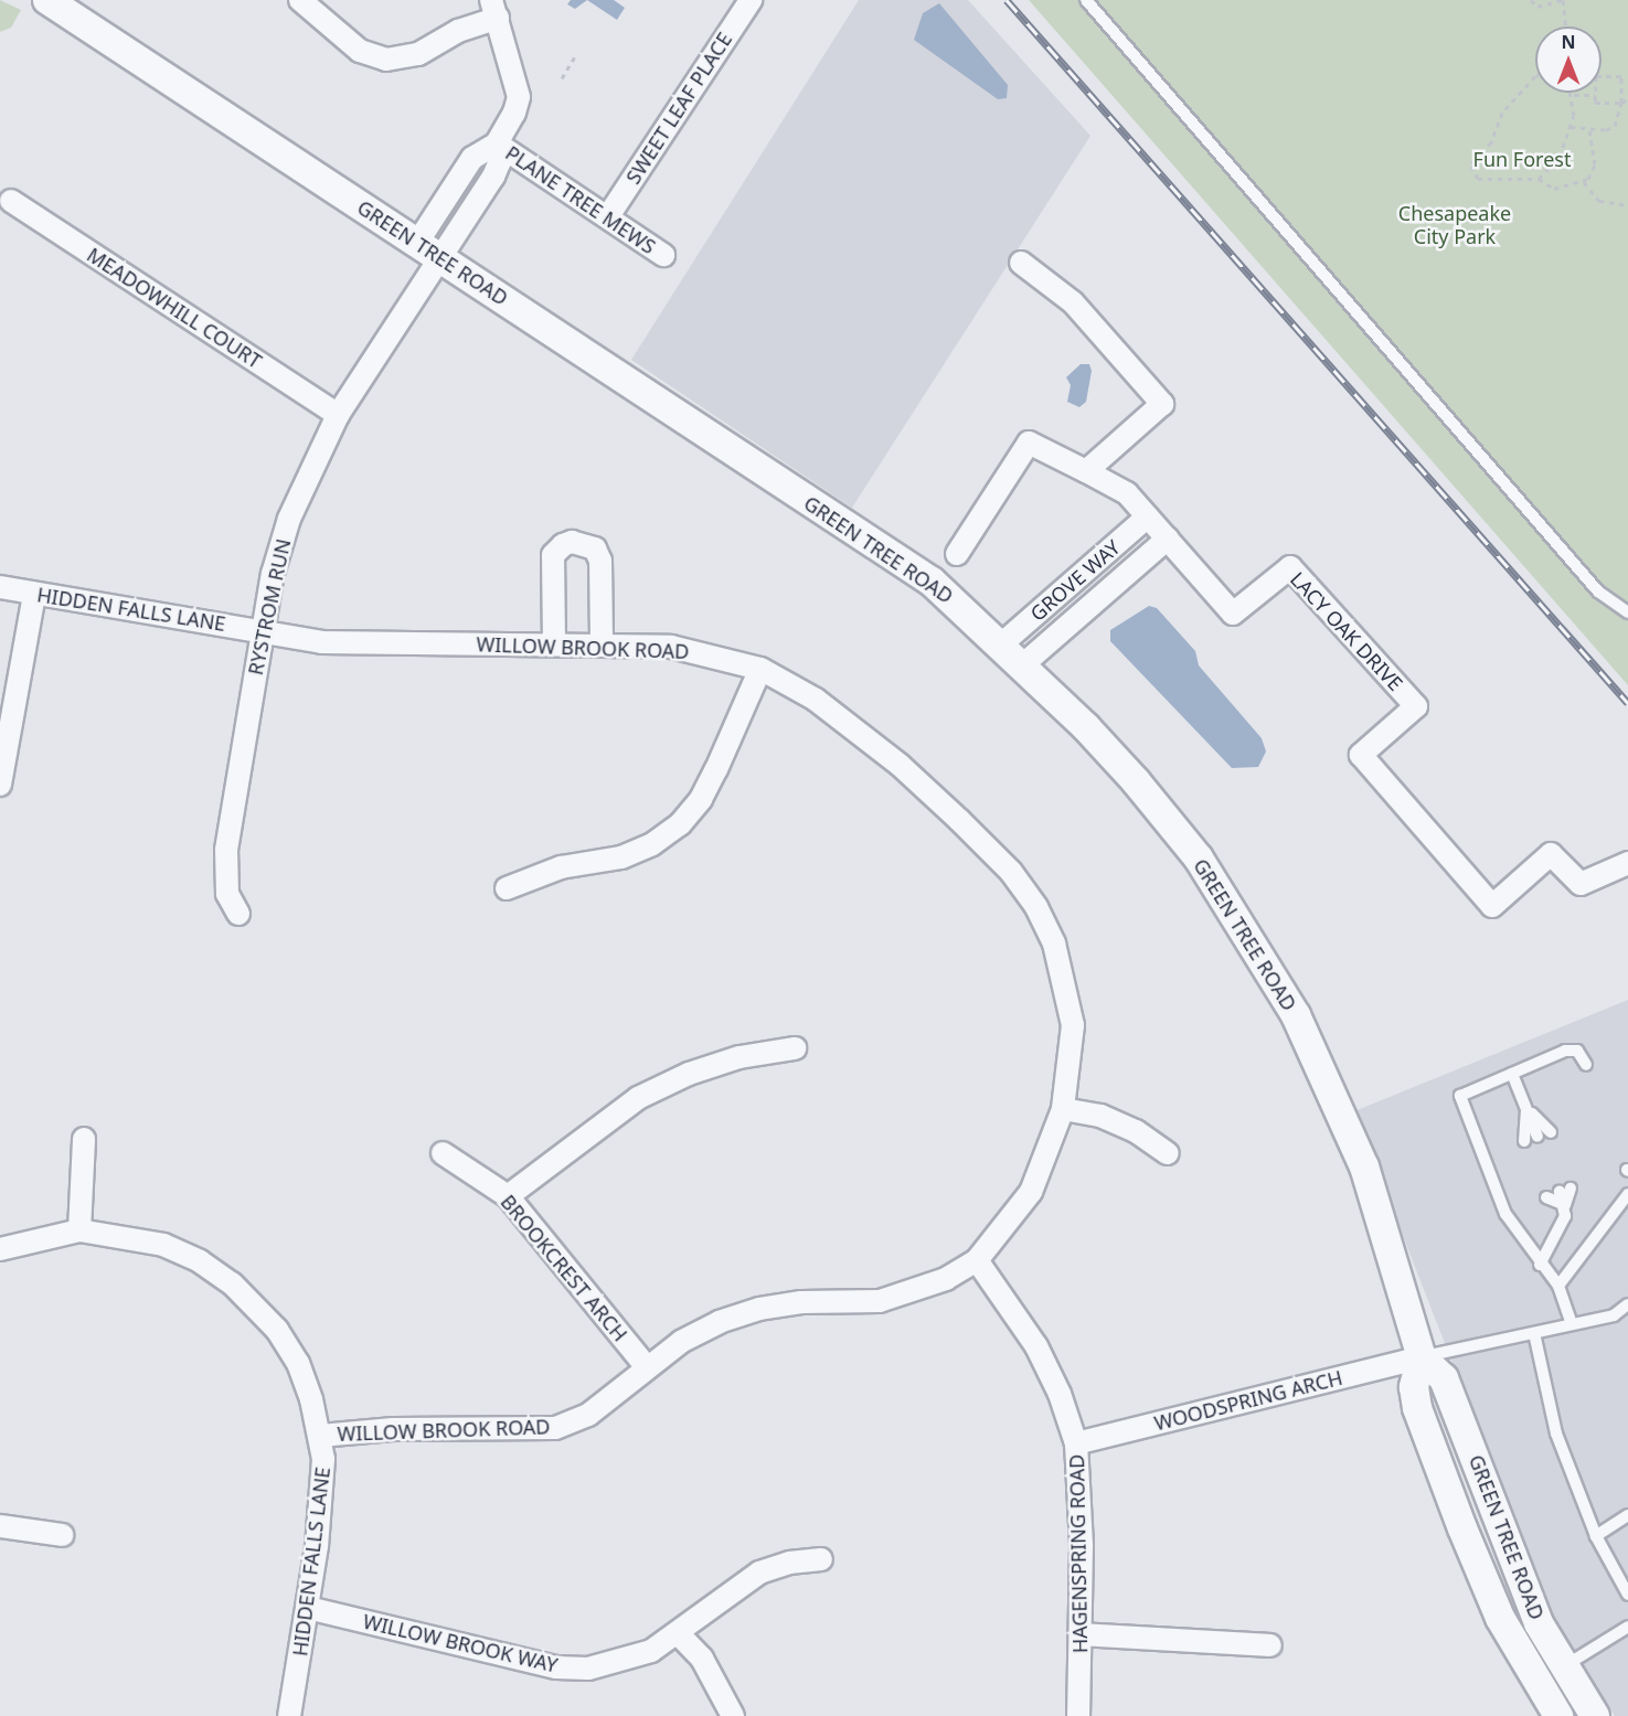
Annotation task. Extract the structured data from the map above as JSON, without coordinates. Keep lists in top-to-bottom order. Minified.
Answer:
{"streets":{"street":["SWEET LEAF PLACE","PLANE TREE MEWS","GREEN TREE ROAD","MEADOWHILL COURT","GROVE WAY","RYSTROM RUN","HIDDEN FALLS LANE","LACY OAK DRIVE","WILLOW BROOK ROAD","BROOKCREST ARCH","WOODSPRING ARCH","HAGENSPRING ROAD","WILLOW BROOK WAY"]},"crossings":[["SWEET LEAF PLACE","PLANE TREE MEWS"],["PLANE TREE MEWS","RYSTROM RUN"],["GREEN TREE ROAD","GROVE WAY"],["GREEN TREE ROAD","RYSTROM RUN"],["GREEN TREE ROAD","WOODSPRING ARCH"],["MEADOWHILL COURT","RYSTROM RUN"],["GROVE WAY","LACY OAK DRIVE"],["RYSTROM RUN","HIDDEN FALLS LANE"],["RYSTROM RUN","WILLOW BROOK ROAD"],["HIDDEN FALLS LANE","WILLOW BROOK ROAD"],["HIDDEN FALLS LANE","WILLOW BROOK WAY"],["WILLOW BROOK ROAD","BROOKCREST ARCH"],["WILLOW BROOK ROAD","HAGENSPRING ROAD"],["WOODSPRING ARCH","HAGENSPRING ROAD"]],"parks":["Fun Forest","Chesapeake City Park"],"north":"top"}
